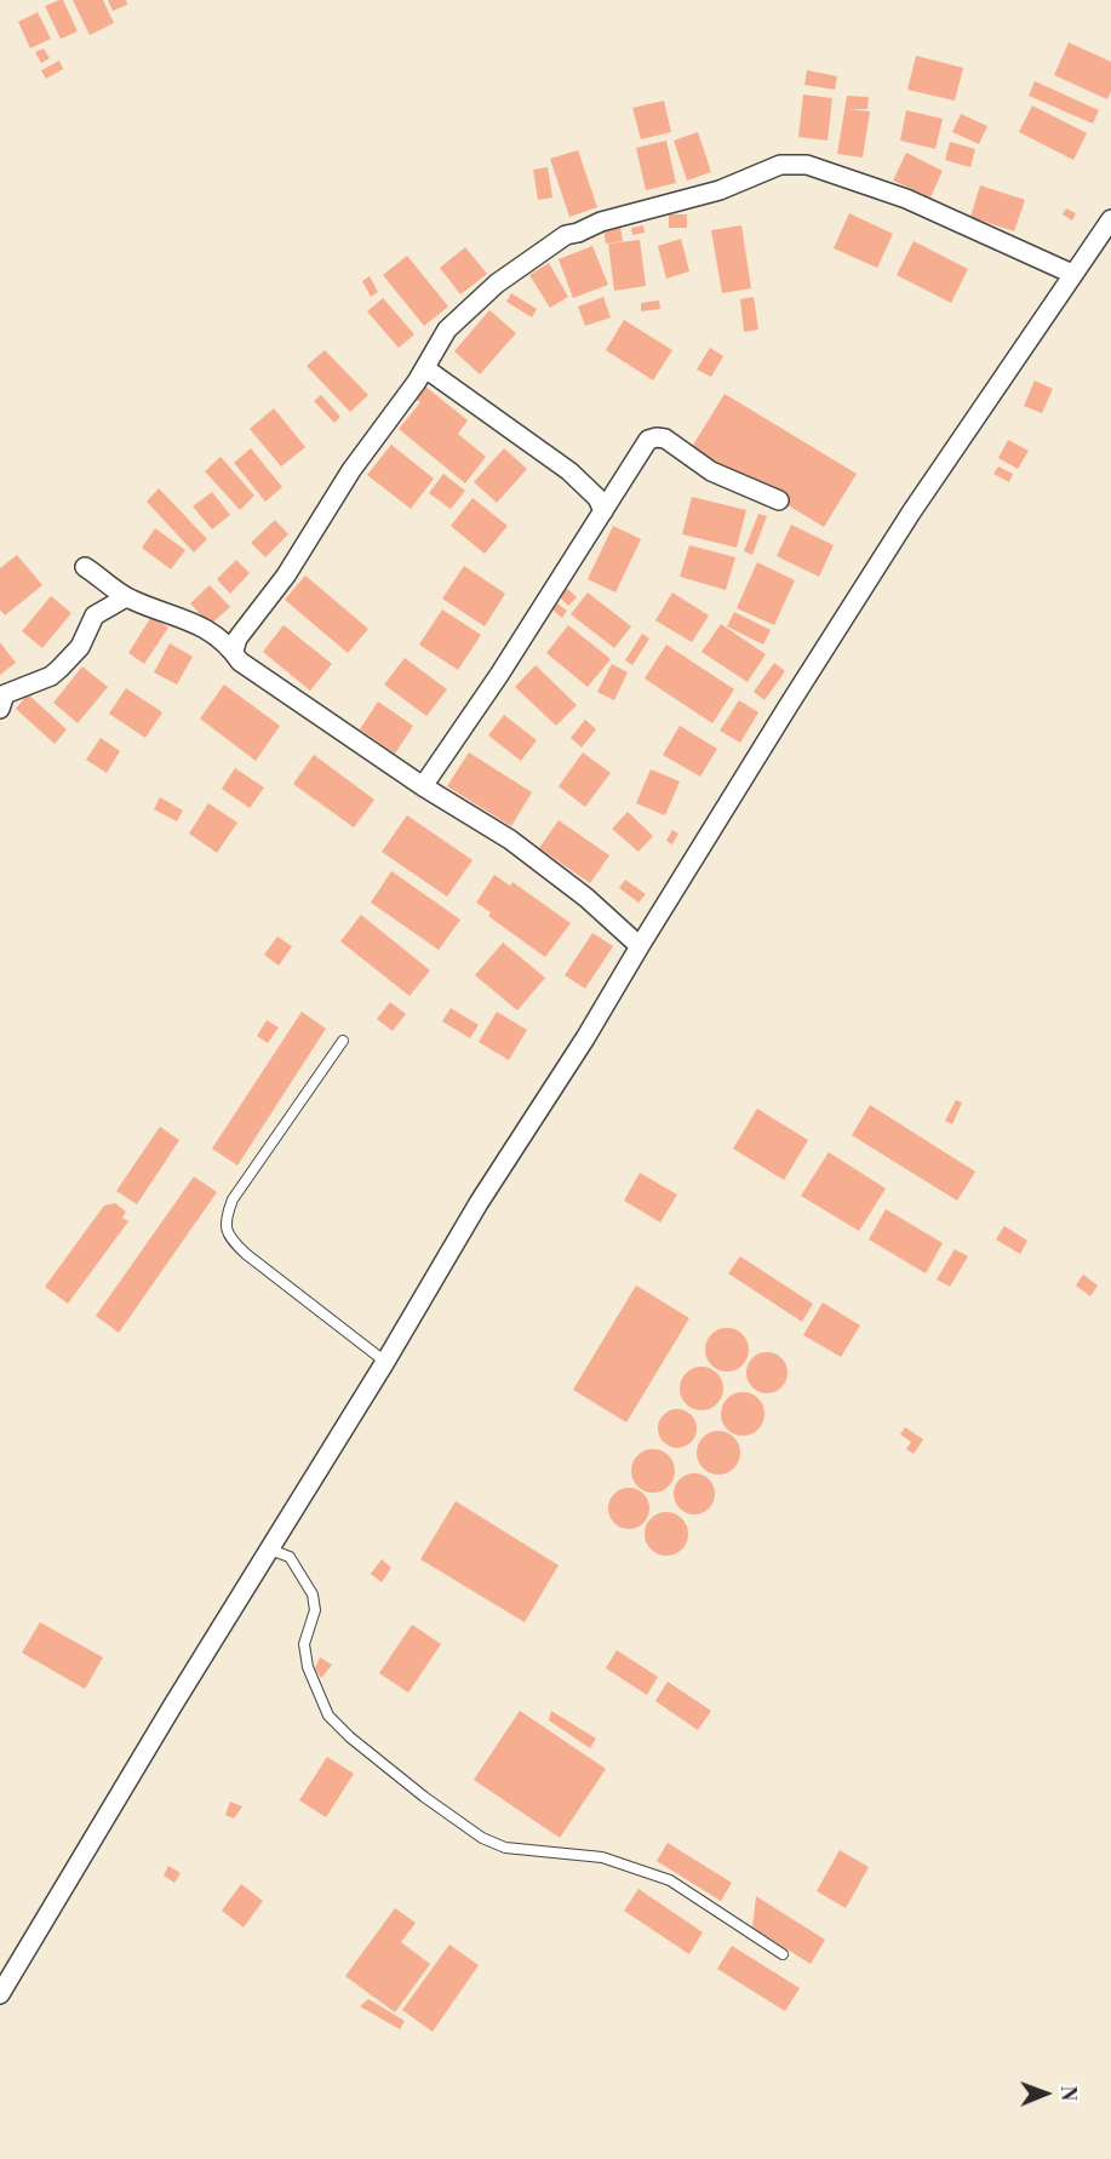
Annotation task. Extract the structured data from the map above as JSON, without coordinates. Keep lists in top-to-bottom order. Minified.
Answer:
{"north":"right"}
